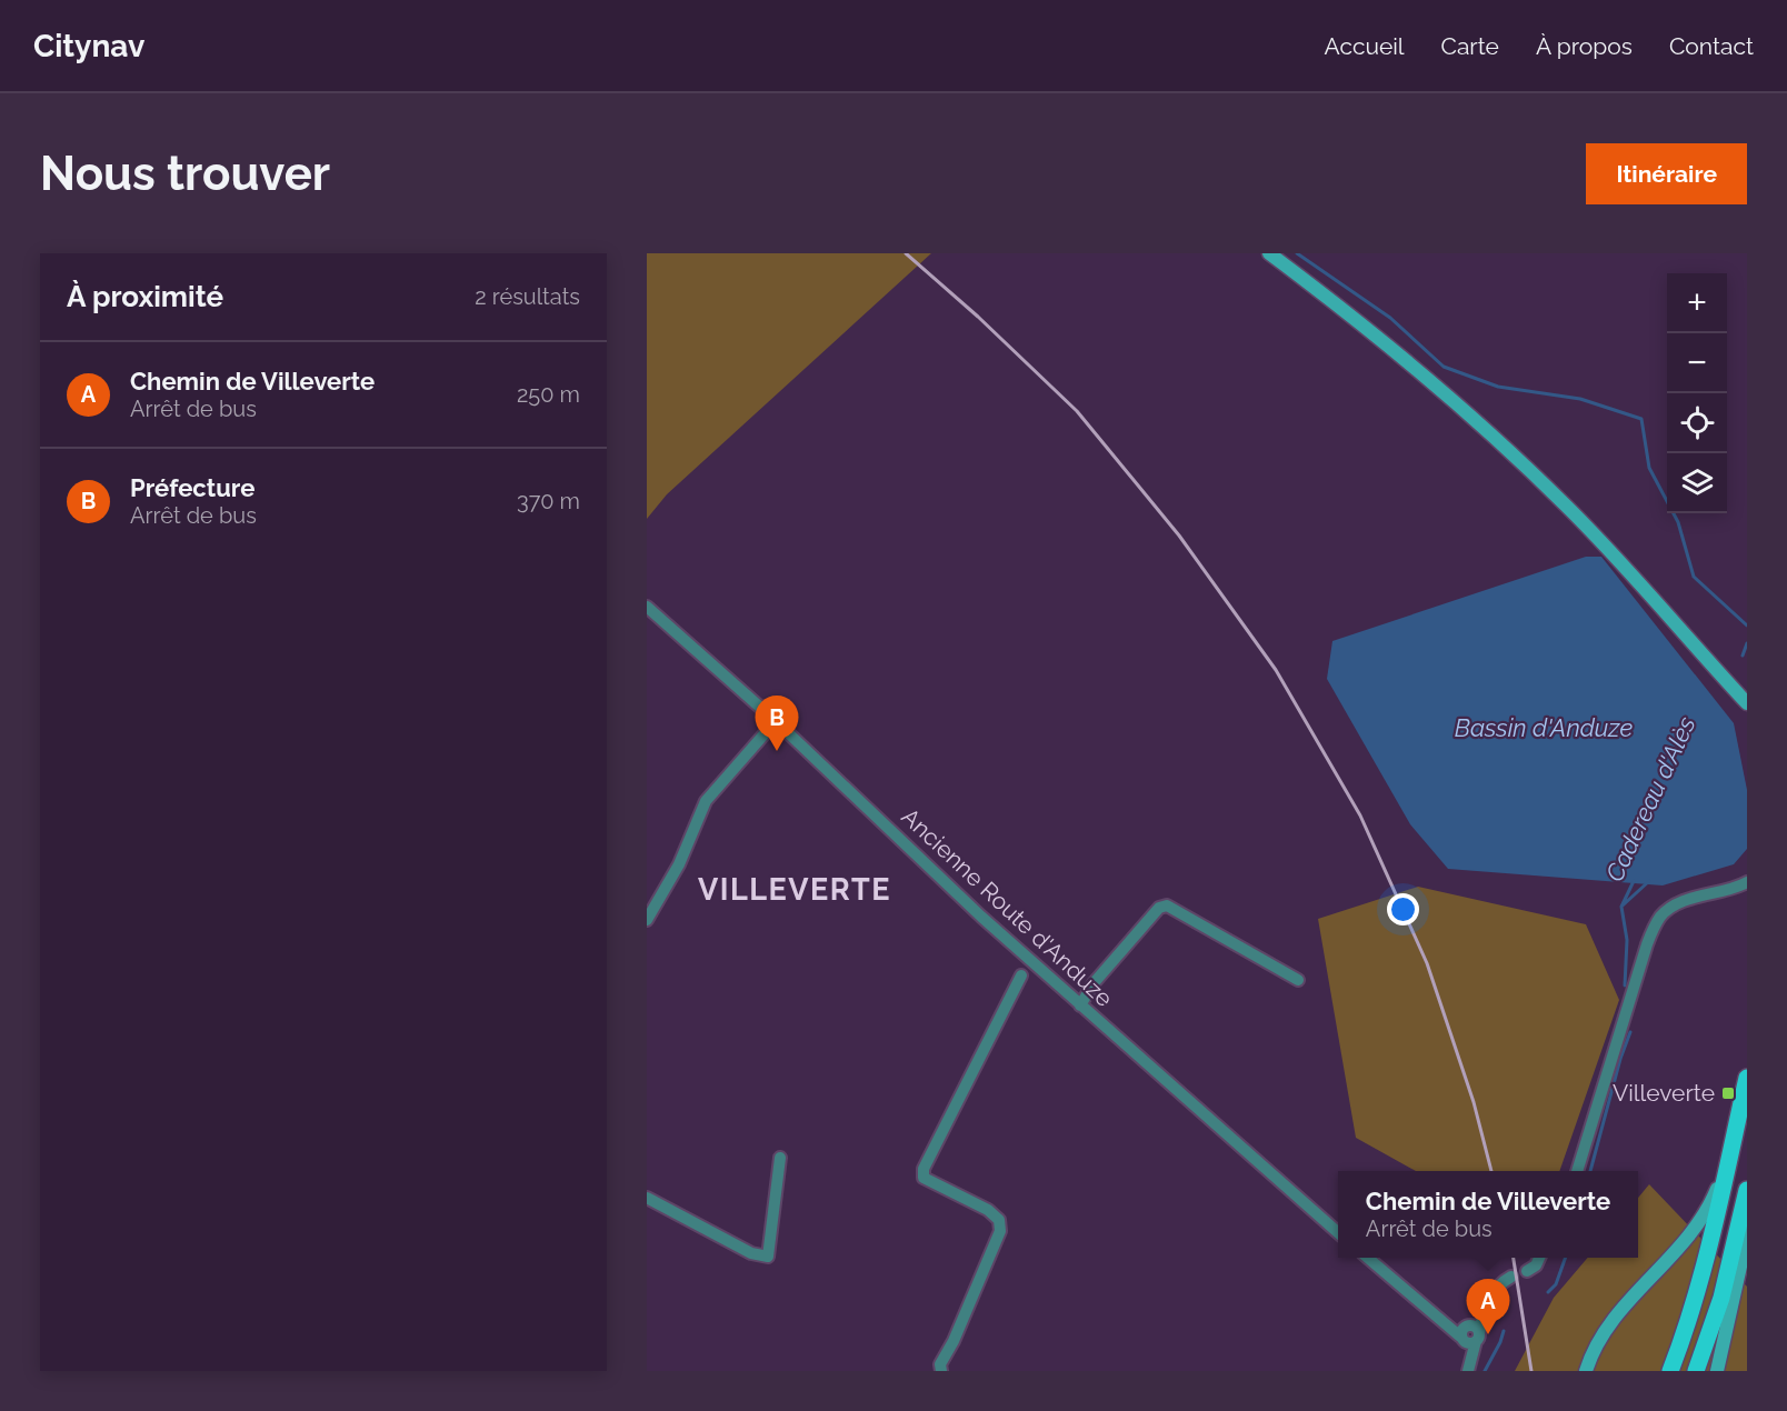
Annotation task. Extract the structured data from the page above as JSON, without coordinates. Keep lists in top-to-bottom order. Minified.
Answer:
{"streets":{"street":["Ancienne Route d'Anduze"]},"districts":["VILLEVERTE"],"water":["Bassin d'Anduze","Cadereau d'Alès"],"places":{"transit":["Villeverte"]},"page":{"header":"Citynav","nav":["Accueil","Carte","À propos","Contact"],"buttons":"Itinéraire","title":"Nous trouver","heading":["À proximité","2 résultats"],"map_buttons":["+","−"],"list":[{"mark":"A","name":"Chemin de Villeverte","note":"Arrêt de bus","value":"250 m"},{"mark":"B","name":"Préfecture","note":"Arrêt de bus","value":"370 m"}],"pins":["B","A"],"popup":["Chemin de Villeverte","Arrêt de bus"]}}
